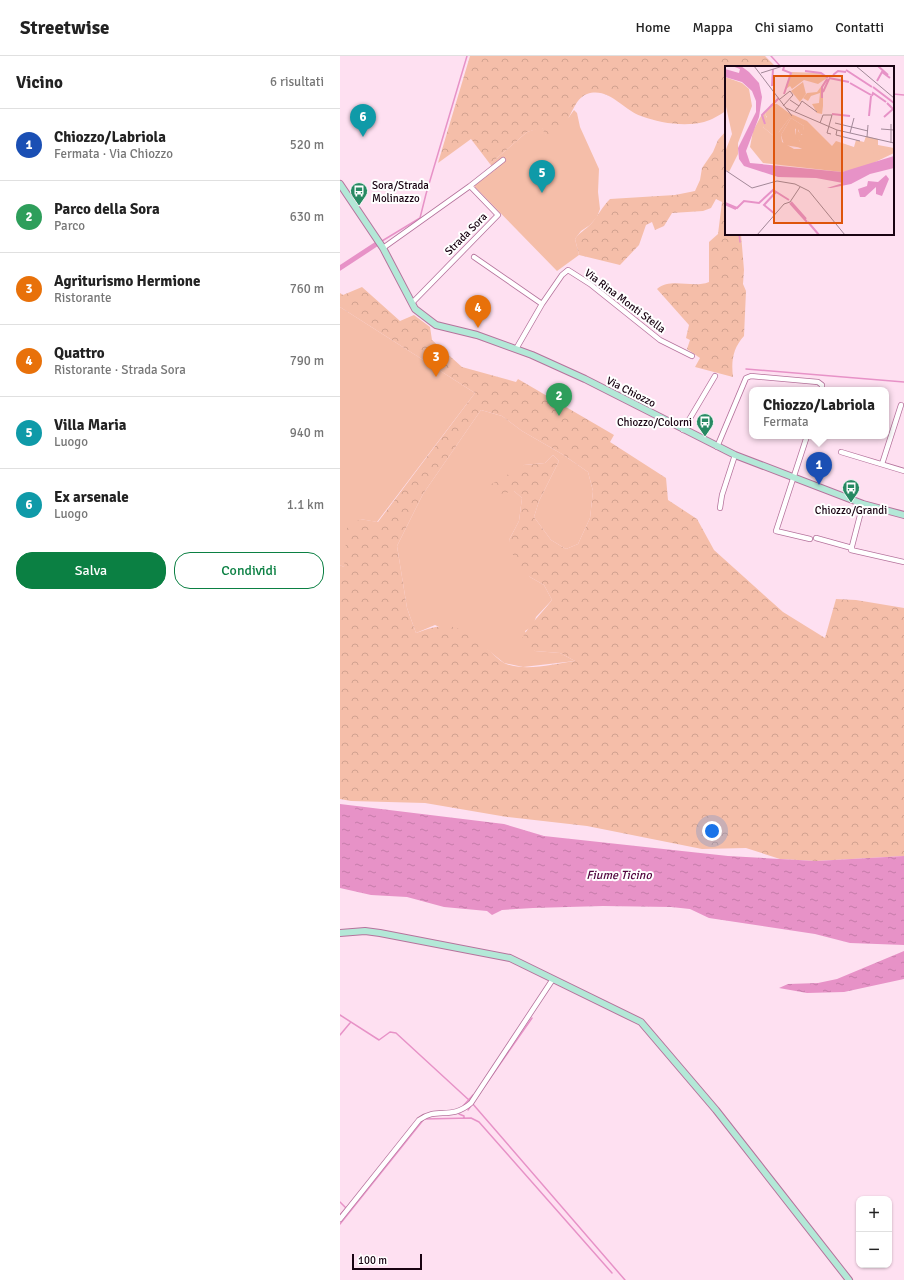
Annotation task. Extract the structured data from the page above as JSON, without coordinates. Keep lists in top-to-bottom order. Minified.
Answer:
{"streets":{"street":["Strada Sora","Via Rina Monti Stella","Via Chiozzo"]},"crossings":[["Strada Sora","Via Rina Monti Stella"]],"water":["Fiume Ticino"],"places":{"bus stop":["Sora/Strada Molinazzo","Chiozzo/Colorni","Chiozzo/Grandi"]},"scale_bar":"100 m","page":{"header":"Streetwise","nav":["Home","Mappa","Chi siamo","Contatti"],"heading":["Vicino","6 risultati"],"pins":["6","5","4","3","2","1"],"list":[{"mark":"1","name":"Chiozzo/Labriola","note":"Fermata · Via Chiozzo","value":"520 m"},{"mark":"2","name":"Parco della Sora","note":"Parco","value":"630 m"},{"mark":"3","name":"Agriturismo Hermione","note":"Ristorante","value":"760 m"},{"mark":"4","name":"Quattro","note":"Ristorante · Strada Sora","value":"790 m"},{"mark":"5","name":"Villa Maria","note":"Luogo","value":"940 m"},{"mark":"6","name":"Ex arsenale","note":"Luogo","value":"1.1 km"}],"popup":["Chiozzo/Labriola","Fermata"],"buttons":["Salva","Condividi"],"map_buttons":["+","−"],"scale":"100 m"}}
